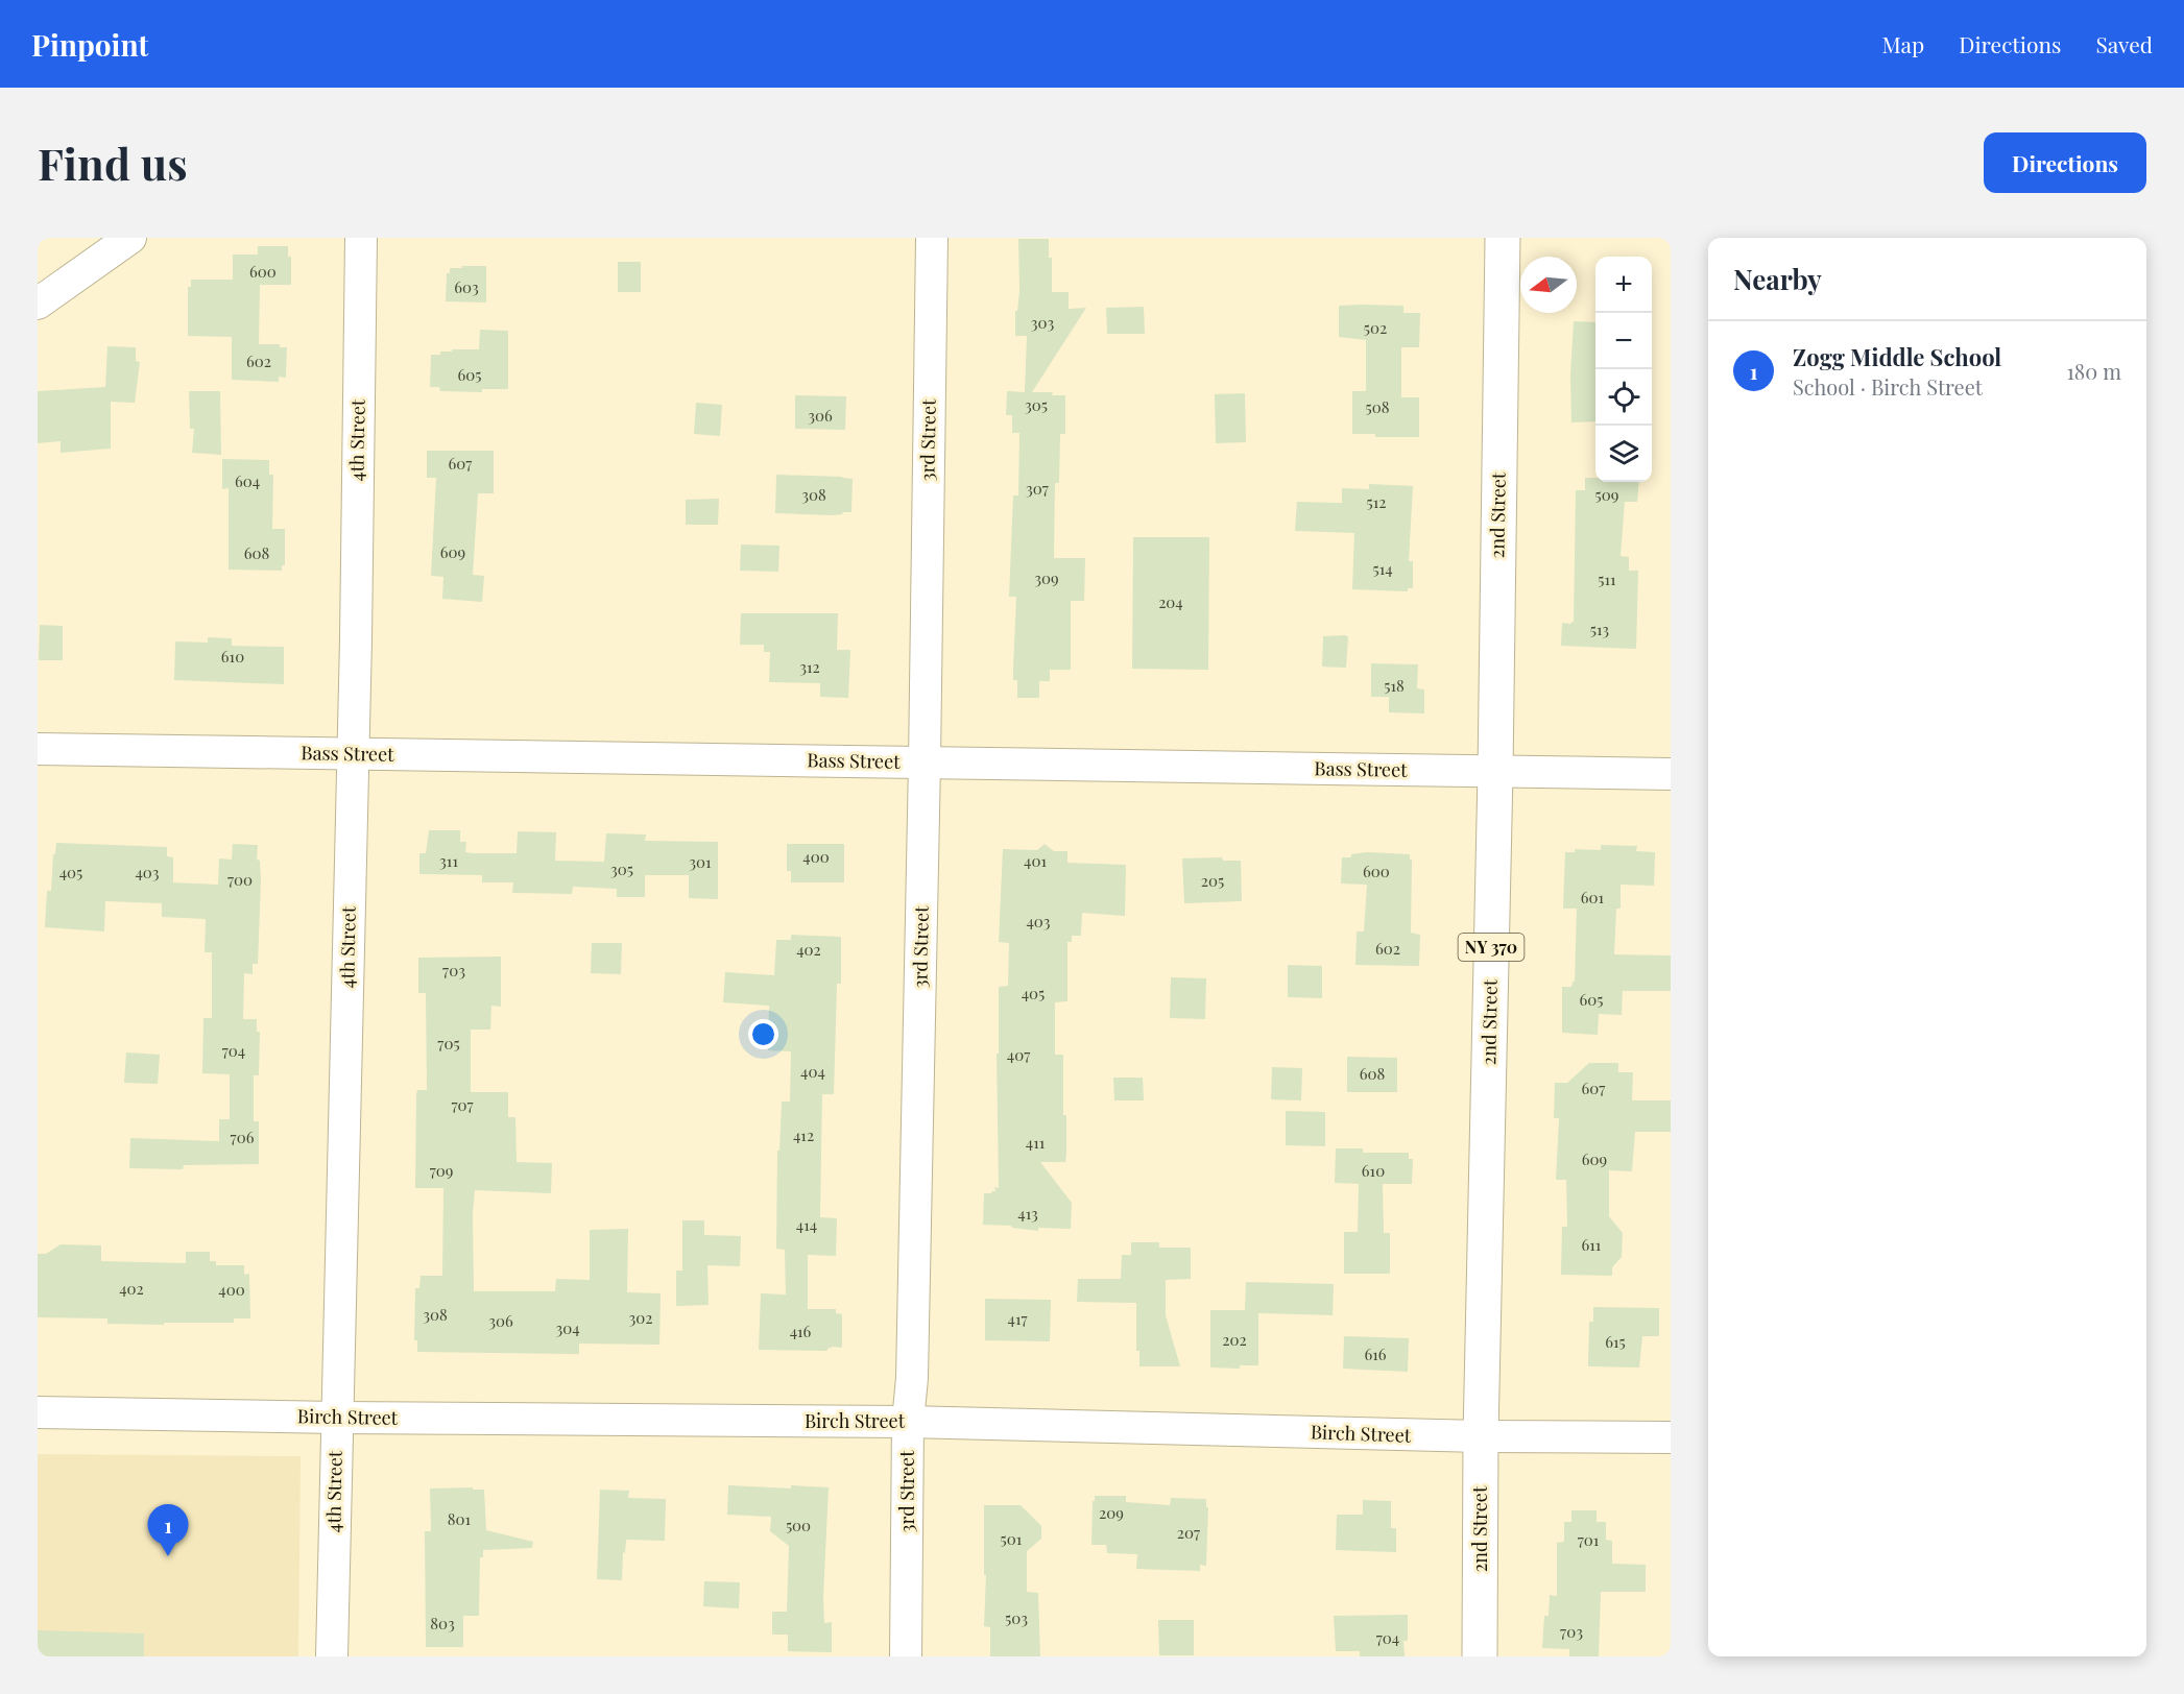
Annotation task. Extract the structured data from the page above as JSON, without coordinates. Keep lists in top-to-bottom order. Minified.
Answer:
{"streets":{"main road":["2nd Street","NY 370"],"street":["4th Street","3rd Street","Bass Street","Birch Street"]},"crossings":[["4th Street","Bass Street"],["4th Street","Birch Street"],["3rd Street","Bass Street"],["3rd Street","Birch Street"],["2nd Street","Bass Street"],["2nd Street","Birch Street"]],"house_numbers":["600","603","303","502","602","605","305","508","306","607","604","307","308","509","512","609","608","514","309","511","204","513","610","312","518","400","311","401","301","305","600","405","403","700","205","601","403","602","402","703","405","605","705","704","407","404","608","607","707","412","706","411","609","709","610","413","414","611","402","400","308","302","417","306","304","416","202","615","616","209","801","500","207","501","701","503","803","703","704"],"north":"left","page":{"header":"Pinpoint","nav":["Map","Directions","Saved"],"buttons":"Directions","title":"Find us","heading":"Nearby","map_buttons":["+","−"],"list":[{"mark":"1","name":"Zogg Middle School","note":"School · Birch Street","value":"180 m"}],"pins":"1"}}
